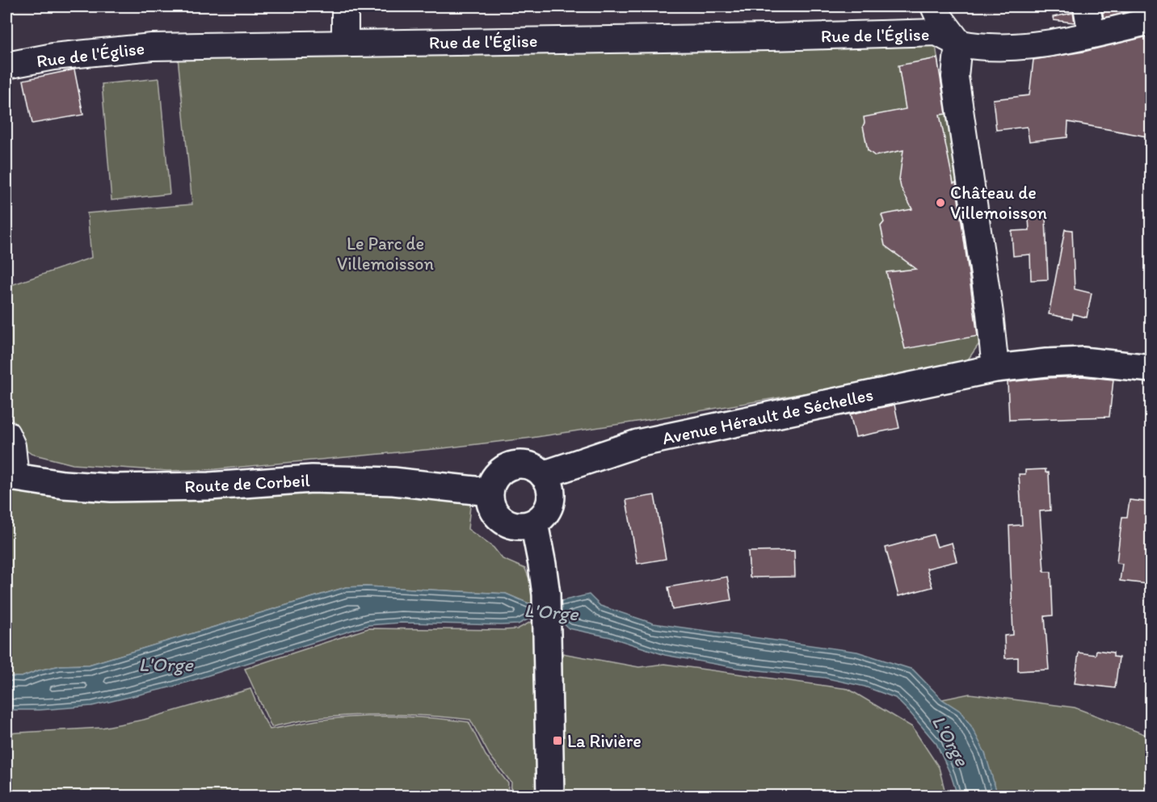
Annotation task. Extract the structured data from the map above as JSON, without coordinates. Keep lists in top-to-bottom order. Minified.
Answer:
{"streets":{"main road":["Avenue Hérault de Séchelles","Route de Corbeil"],"street":["Rue de l'Église"]},"crossings":[["Avenue Hérault de Séchelles","Route de Corbeil"]],"water":["L'Orge"],"parks":["Le Parc de Villemoisson"],"places":{"other":["Château de Villemoisson"],"transit":["La Rivière"]}}
